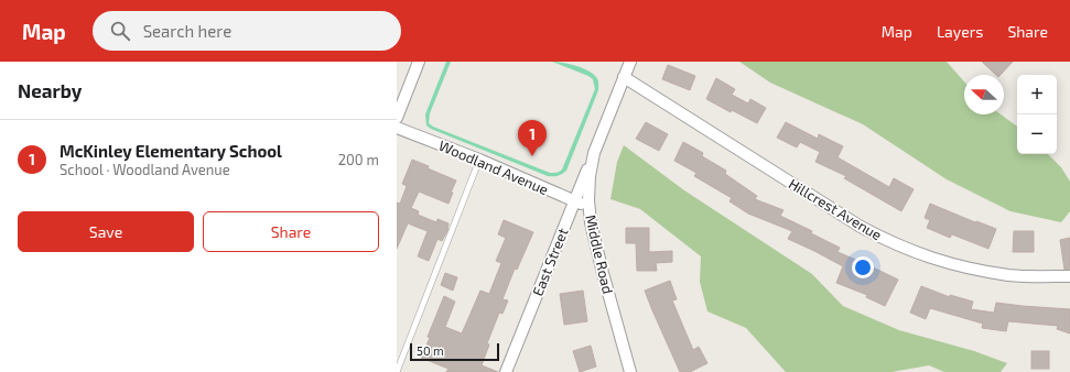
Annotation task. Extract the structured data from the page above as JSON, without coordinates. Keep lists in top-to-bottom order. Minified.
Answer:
{"streets":{"street":["Woodland Avenue","Hillcrest Avenue","Middle Road","East Street"]},"crossings":[["Woodland Avenue","Middle Road"],["Woodland Avenue","East Street"],["Hillcrest Avenue","Middle Road"],["Middle Road","East Street"]],"scale_bar":"50 m","north":"left","page":{"header":"Map","search":"Search here","nav":["Map","Layers","Share"],"heading":"Nearby","map_buttons":["+","−"],"list":[{"mark":"1","name":"McKinley Elementary School","note":"School · Woodland Avenue","value":"200 m"}],"pins":"1","buttons":["Save","Share"],"scale":"50 m"}}
